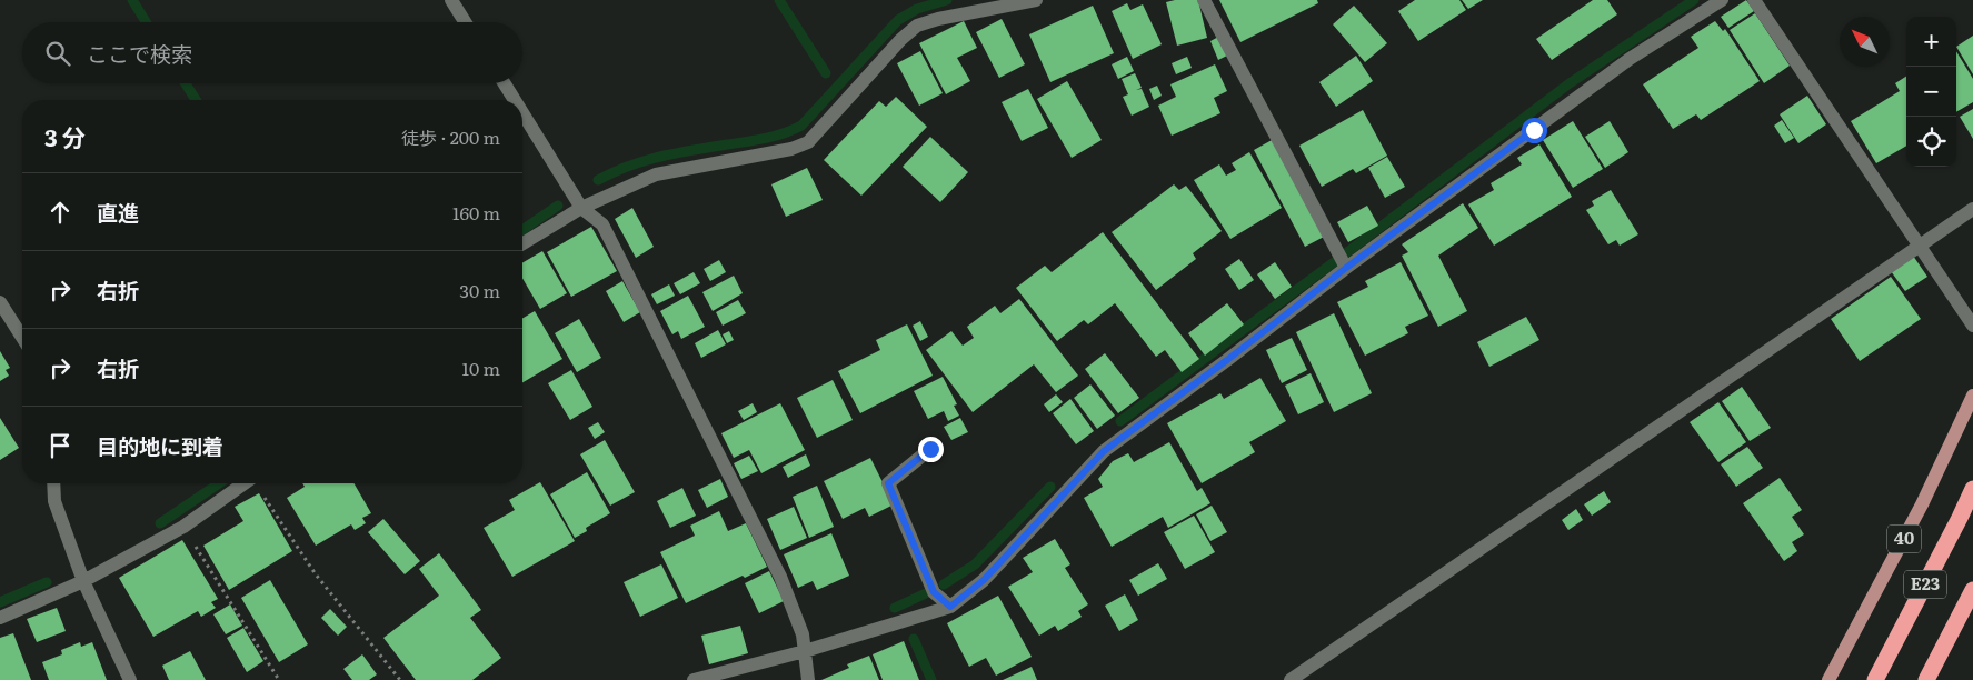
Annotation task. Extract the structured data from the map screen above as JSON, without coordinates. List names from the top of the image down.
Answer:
{
  "streets": {
    "highway": ["E23"],
    "main road": ["40"]
  },
  "north": "top left",
  "page": {
    "map_buttons": ["+", "−"],
    "search": "ここで検索",
    "heading": ["3 分", "徒歩 · 200 m"],
    "list": [
      ["直進", "160 m"],
      ["右折", "30 m"],
      ["右折", "10 m"],
      "目的地に到着"
    ]
  }
}
